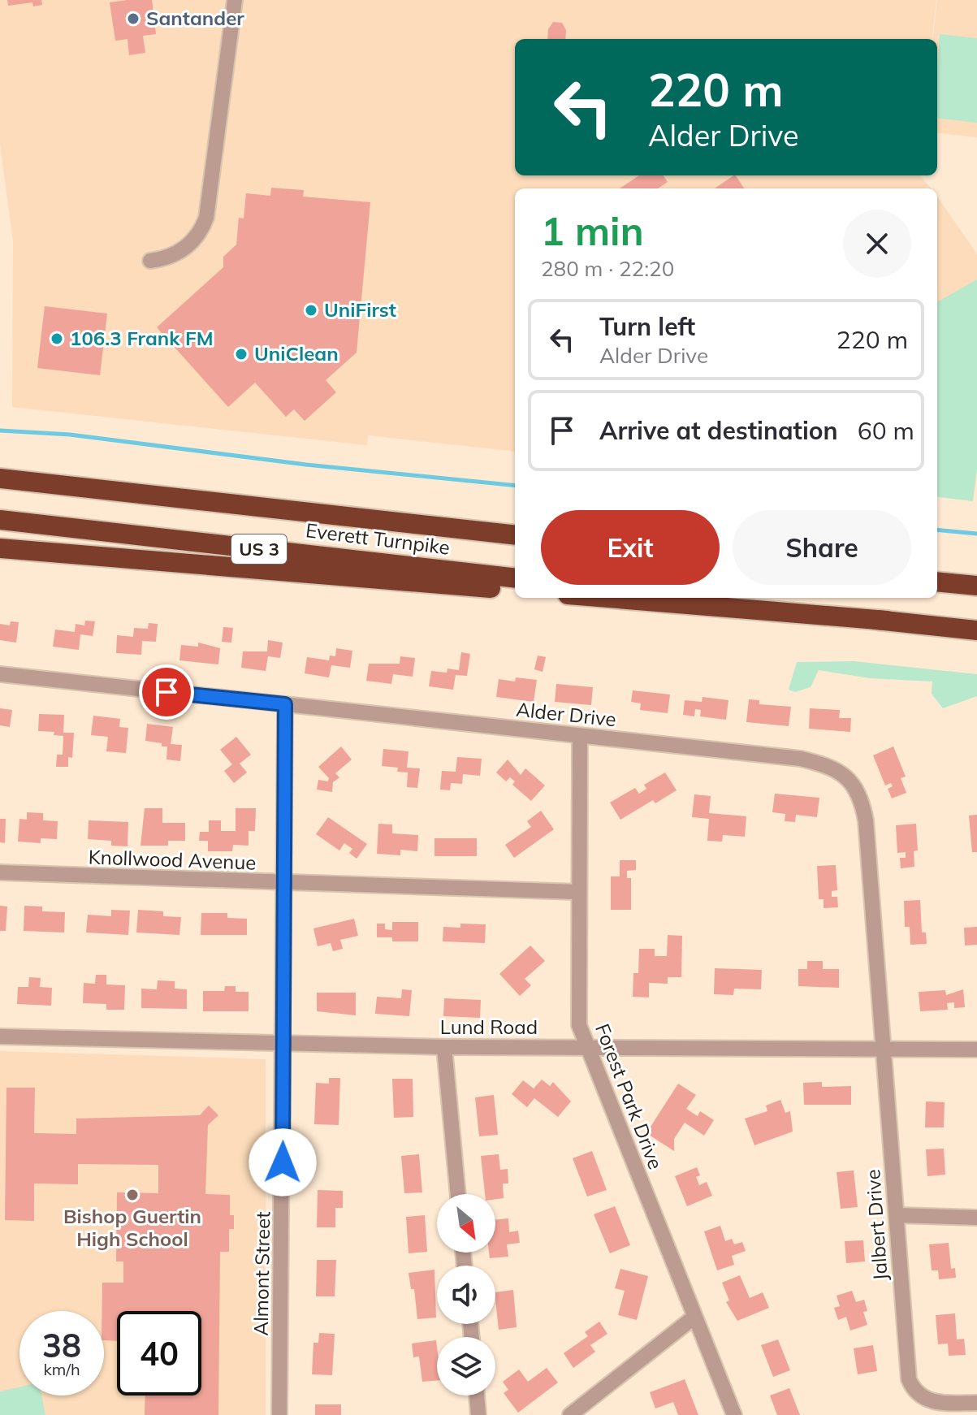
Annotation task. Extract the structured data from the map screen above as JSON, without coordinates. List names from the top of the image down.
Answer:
{
  "streets": {
    "highway": ["Everett Turnpike", "US 3"],
    "street": [
      "Alder Drive",
      "Knollwood Avenue",
      "Lund Road",
      "Forest Park Drive",
      "Jalbert Drive",
      "Almont Street"
    ]
  },
  "crossings": [
    ["Alder Drive", "Lund Road"],
    ["Alder Drive", "Forest Park Drive"],
    ["Alder Drive", "Jalbert Drive"],
    ["Alder Drive", "Almont Street"],
    ["Knollwood Avenue", "Forest Park Drive"],
    ["Knollwood Avenue", "Almont Street"],
    ["Lund Road", "Forest Park Drive"],
    ["Lund Road", "Jalbert Drive"],
    ["Lund Road", "Almont Street"]
  ],
  "places": [
    "Santander",
    "UniFirst",
    "106.3 Frank FM",
    "UniClean",
    "Bishop Guertin High School"
  ],
  "north": "bottom right",
  "page": {
    "turn": ["220 m", "Alder Drive"],
    "heading": ["1 min", "280 m · 22:20"],
    "list": [
      {
        "name": "Turn left",
        "note": "Alder Drive",
        "value": "220 m"
      },
      {
        "name": "Arrive at destination",
        "value": "60 m"
      }
    ],
    "buttons": ["Exit", "Share"],
    "speed": "38 km/h",
    "limit": "40"
  }
}
